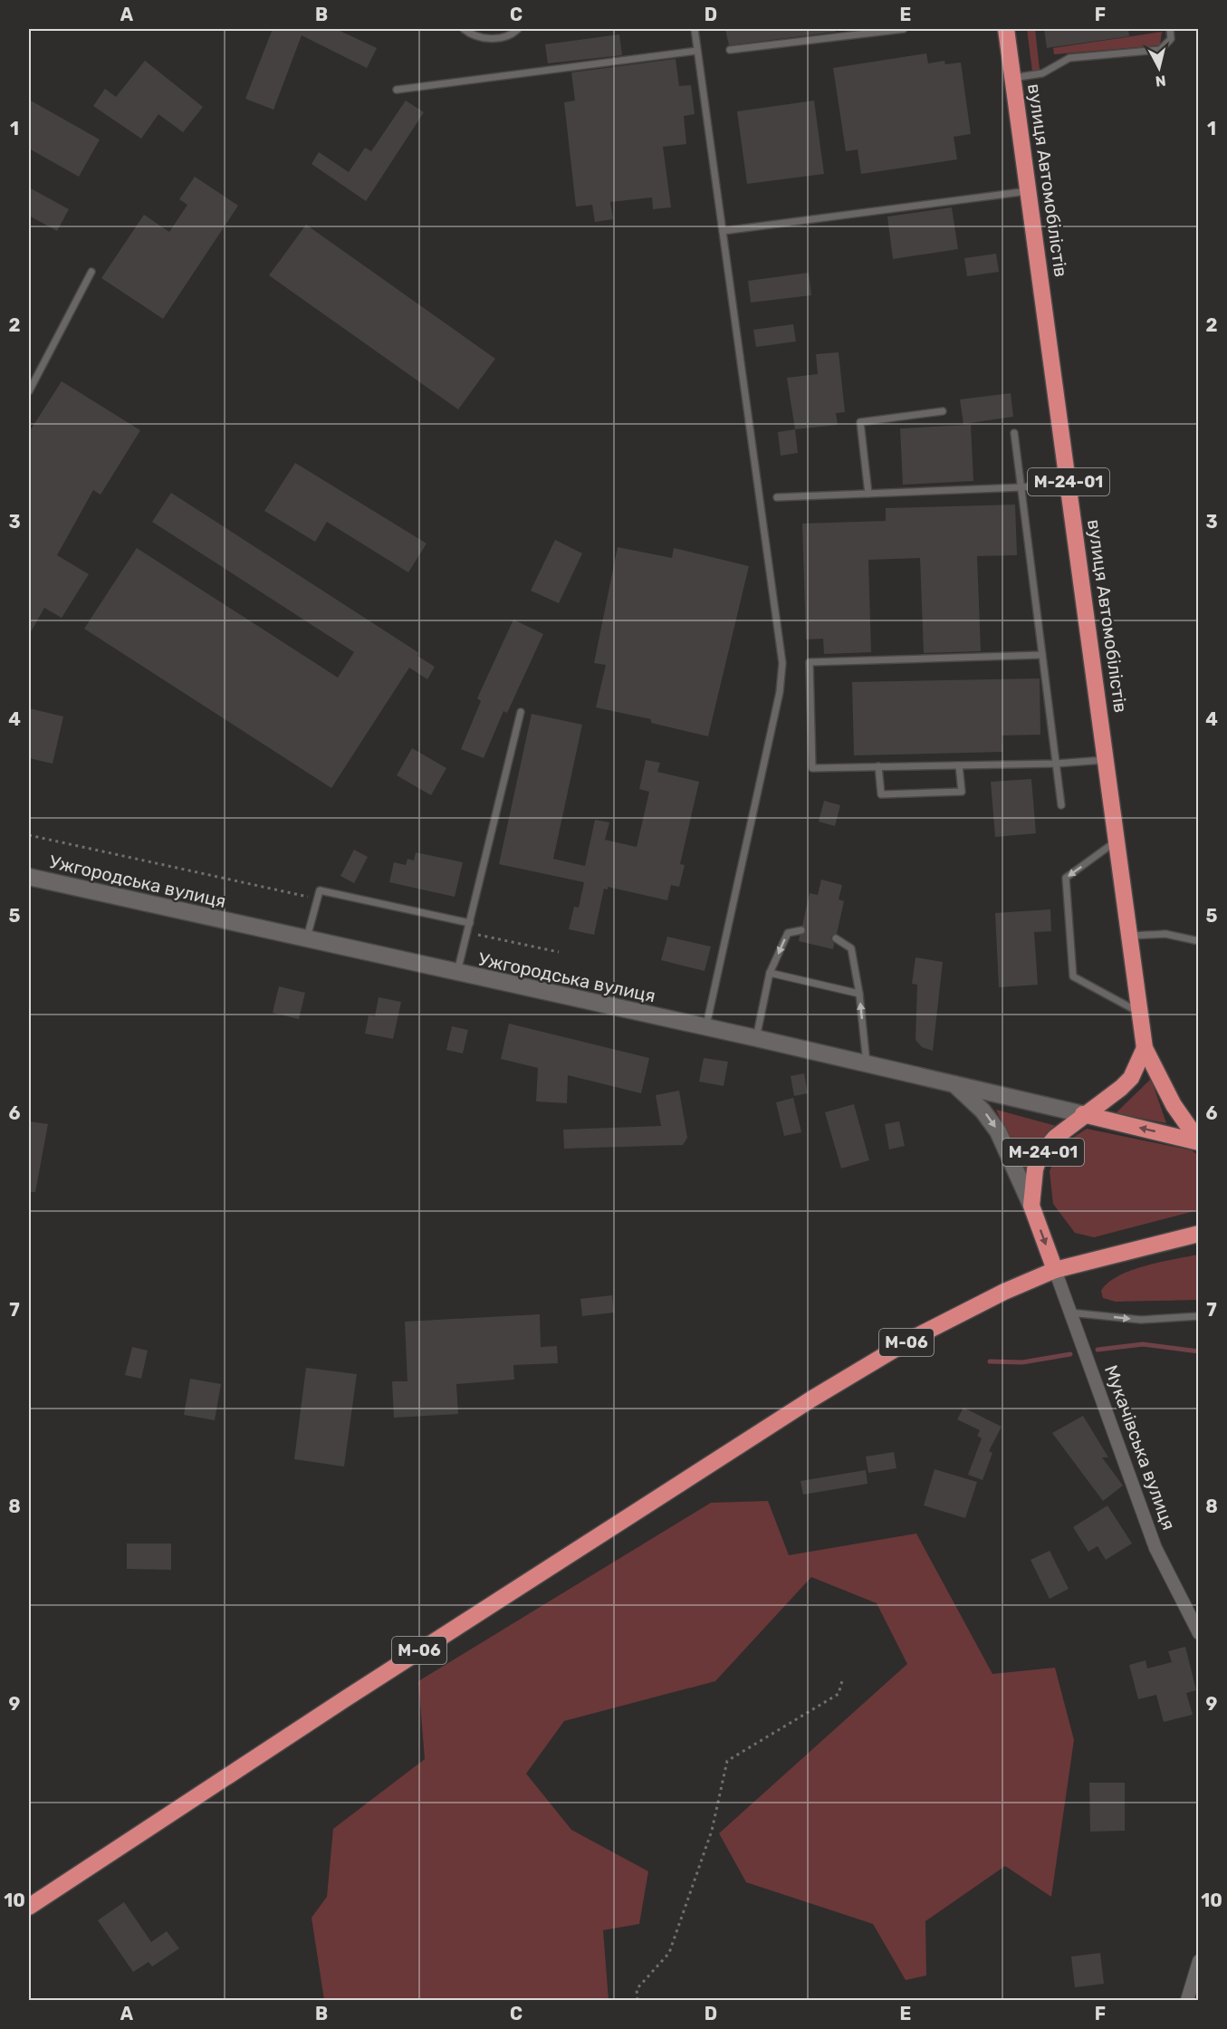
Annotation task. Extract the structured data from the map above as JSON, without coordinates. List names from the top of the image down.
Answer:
{
  "streets": {
    "highway": ["вулиця Автомобілістів", "М-24-01", "М-06"],
    "main road": ["Ужгородська вулиця"],
    "street": ["Мукачівська вулиця"]
  },
  "crossings": [
    ["вулиця Автомобілістів", "М-24-01"],
    ["М-24-01", "М-06"],
    ["М-24-01", "Мукачівська вулиця"],
    ["М-06", "Мукачівська вулиця"]
  ],
  "north": "bottom",
  "grid": {
    "columns": [
      "A",
      "B",
      "C",
      "D",
      "E",
      "F"
    ],
    "rows": [
      "1",
      "2",
      "3",
      "4",
      "5",
      "6",
      "7",
      "8",
      "9",
      "10"
    ]
  }
}
